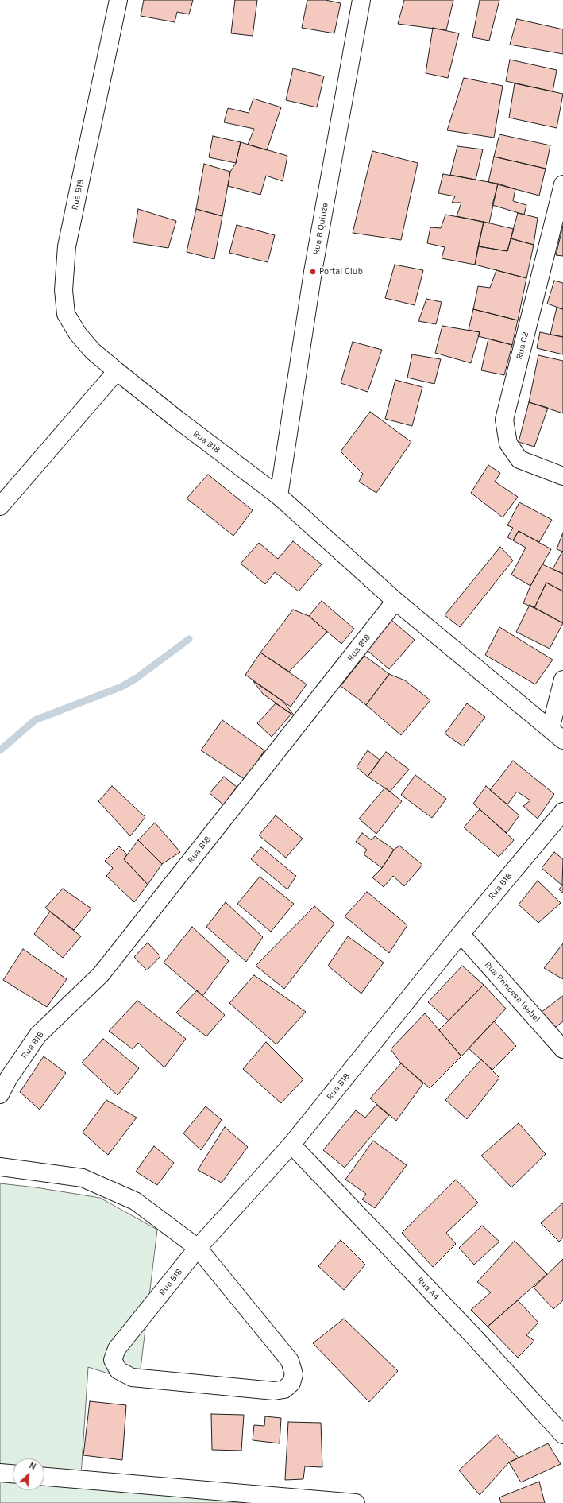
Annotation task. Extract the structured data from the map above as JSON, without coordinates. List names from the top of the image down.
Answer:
{
  "streets": {
    "street": [
      "Rua B18",
      "Rua B Quinze",
      "Rua C2",
      "Rua Princesa Isabel",
      "Rua A4"
    ]
  },
  "crossings": [
    ["Rua B18", "Rua B Quinze"],
    ["Rua B18", "Rua Princesa Isabel"],
    ["Rua B18", "Rua A4"]
  ],
  "places": ["Portal Club"],
  "north": "top right"
}
